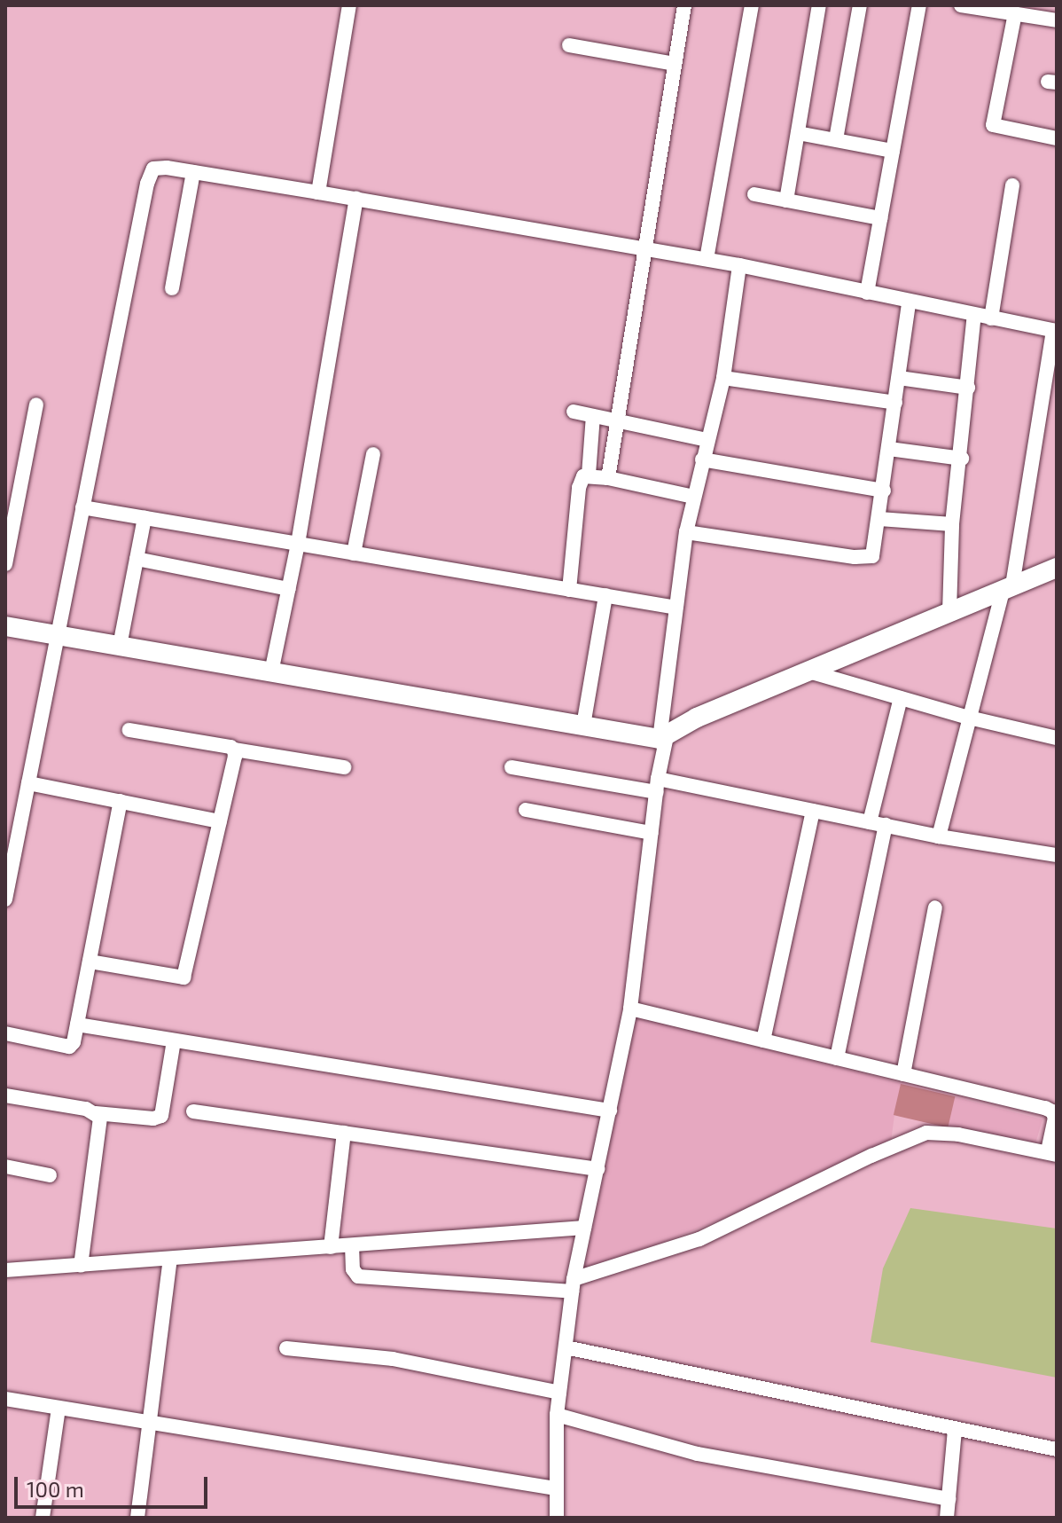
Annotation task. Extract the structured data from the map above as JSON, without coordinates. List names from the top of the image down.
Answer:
{
  "scale_bar": "100 m"
}
